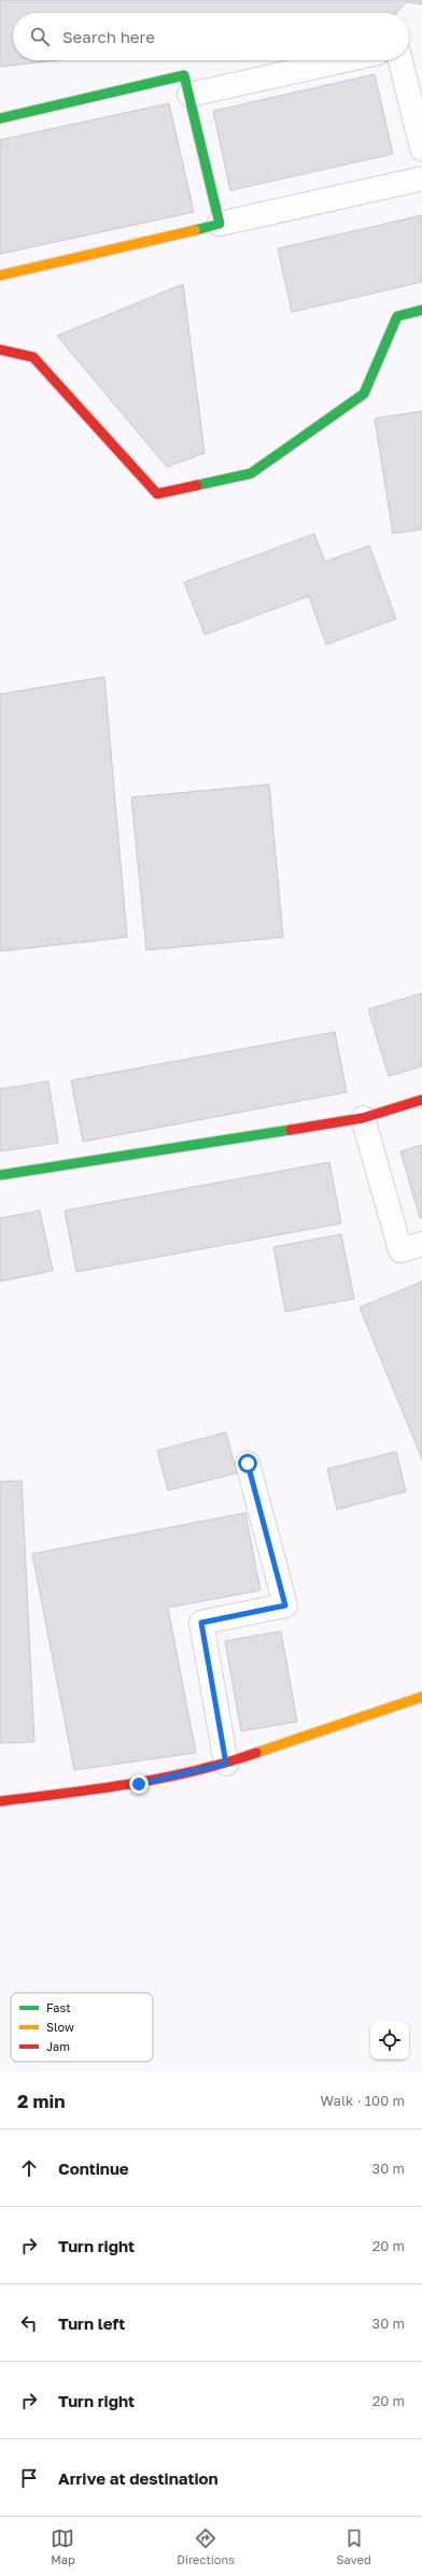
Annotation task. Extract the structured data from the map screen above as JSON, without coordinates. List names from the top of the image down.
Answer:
{
  "legend": ["Fast", "Slow", "Jam"],
  "page": {
    "search": "Search here",
    "heading": ["2 min", "Walk · 100 m"],
    "list": [
      ["Continue", "30 m"],
      ["Turn right", "20 m"],
      ["Turn left", "30 m"],
      ["Turn right", "20 m"],
      "Arrive at destination"
    ],
    "nav": ["Map", "Directions", "Saved"]
  }
}
